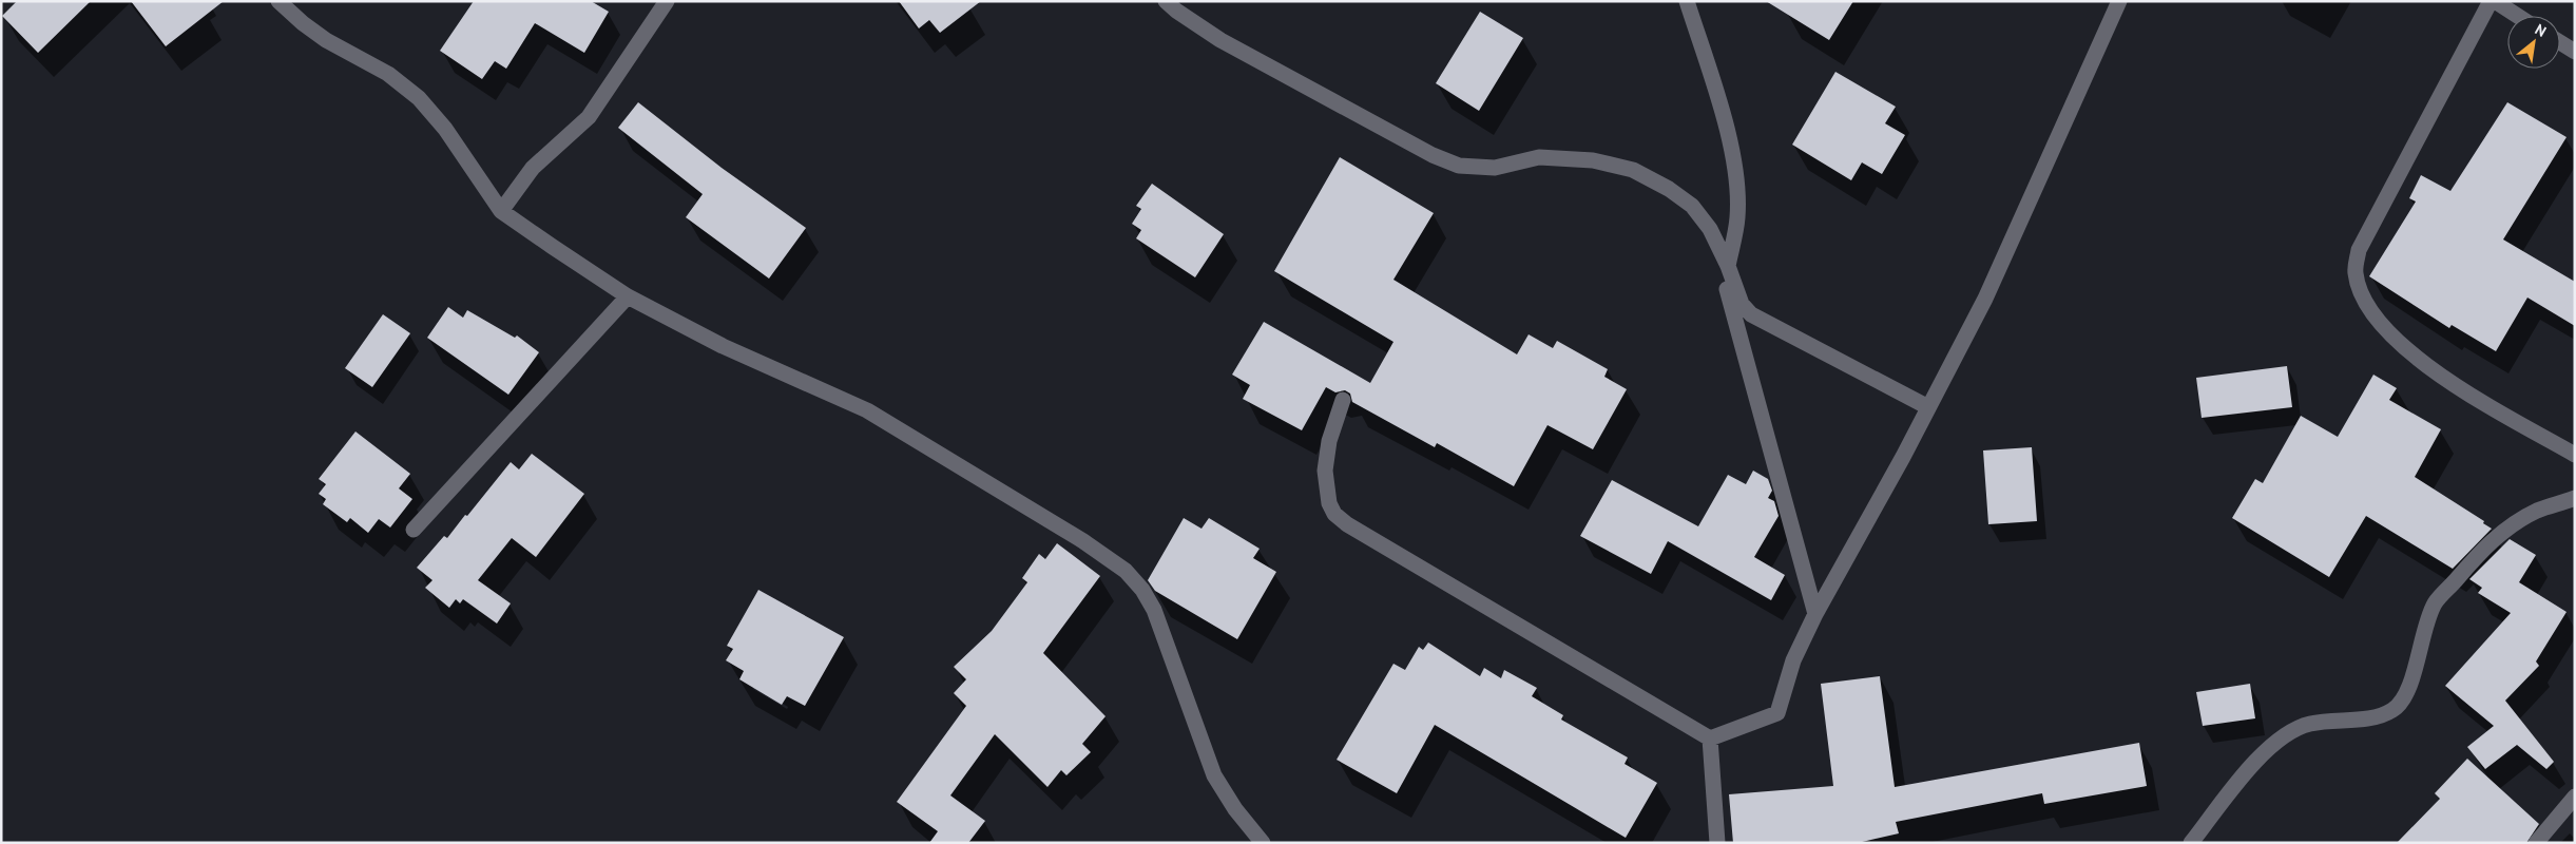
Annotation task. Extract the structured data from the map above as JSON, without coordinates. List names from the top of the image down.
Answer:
{
  "north": "top right"
}
